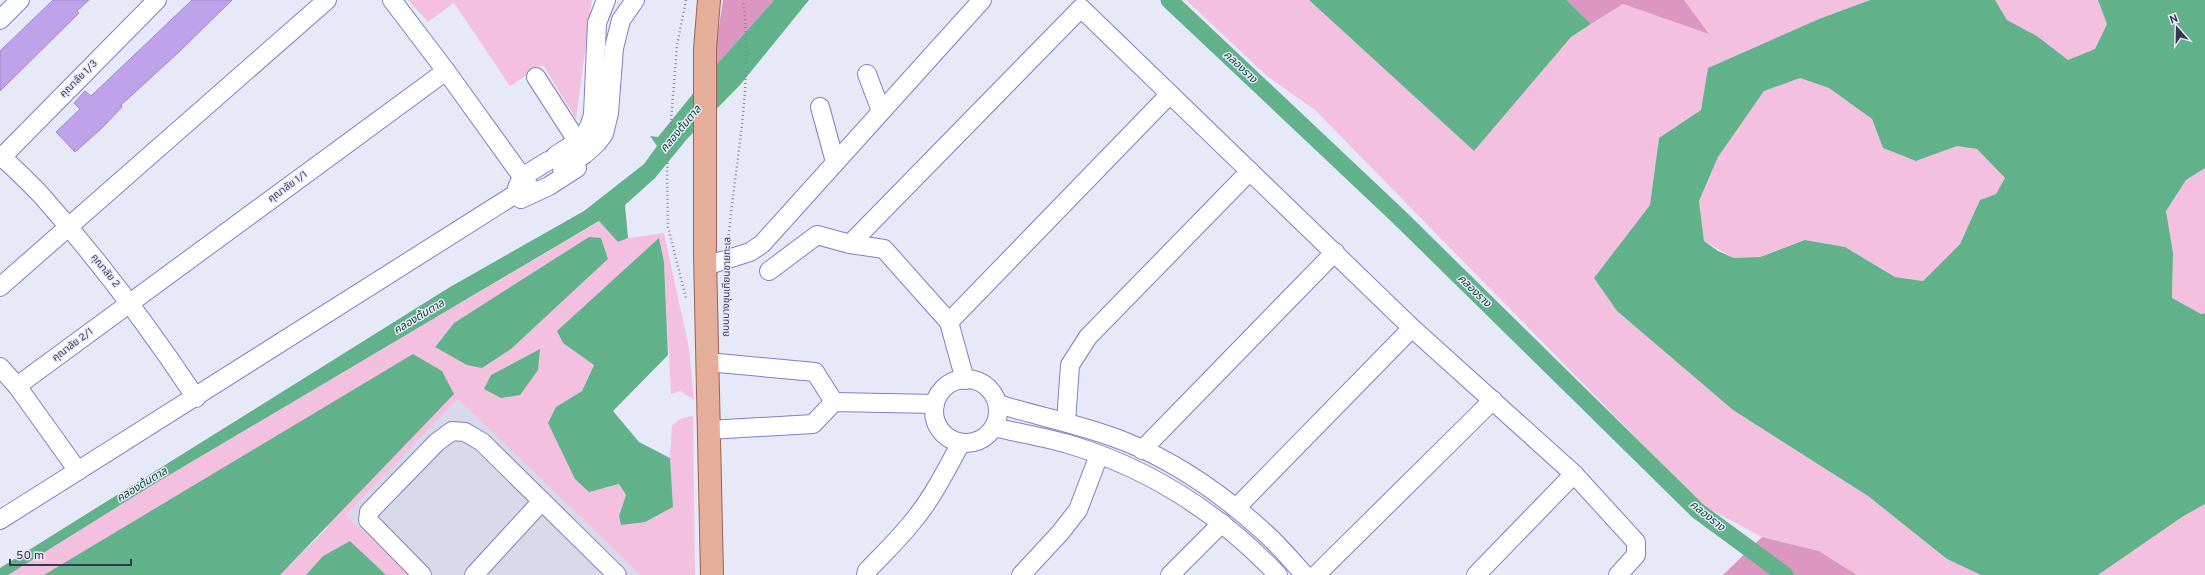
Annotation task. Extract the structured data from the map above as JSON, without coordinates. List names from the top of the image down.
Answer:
{
  "streets": {
    "main road": ["ถนนบางขุนเทียนชายทะเล"],
    "street": [
      "คุณาลัย 1/3",
      "คุณาลัย 1/1",
      "คุณาลัย 2",
      "คุณาลัย 2/1"
    ]
  },
  "crossings": [
    ["คุณาลัย 1/3", "คุณาลัย 2"],
    ["คุณาลัย 1/1", "คุณาลัย 2"],
    ["คุณาลัย 1/1", "คุณาลัย 2/1"],
    ["คุณาลัย 2", "คุณาลัย 2/1"]
  ],
  "water": ["คลองราง", "คลองต้นตาล"],
  "scale_bar": "50 m",
  "north": "top"
}
